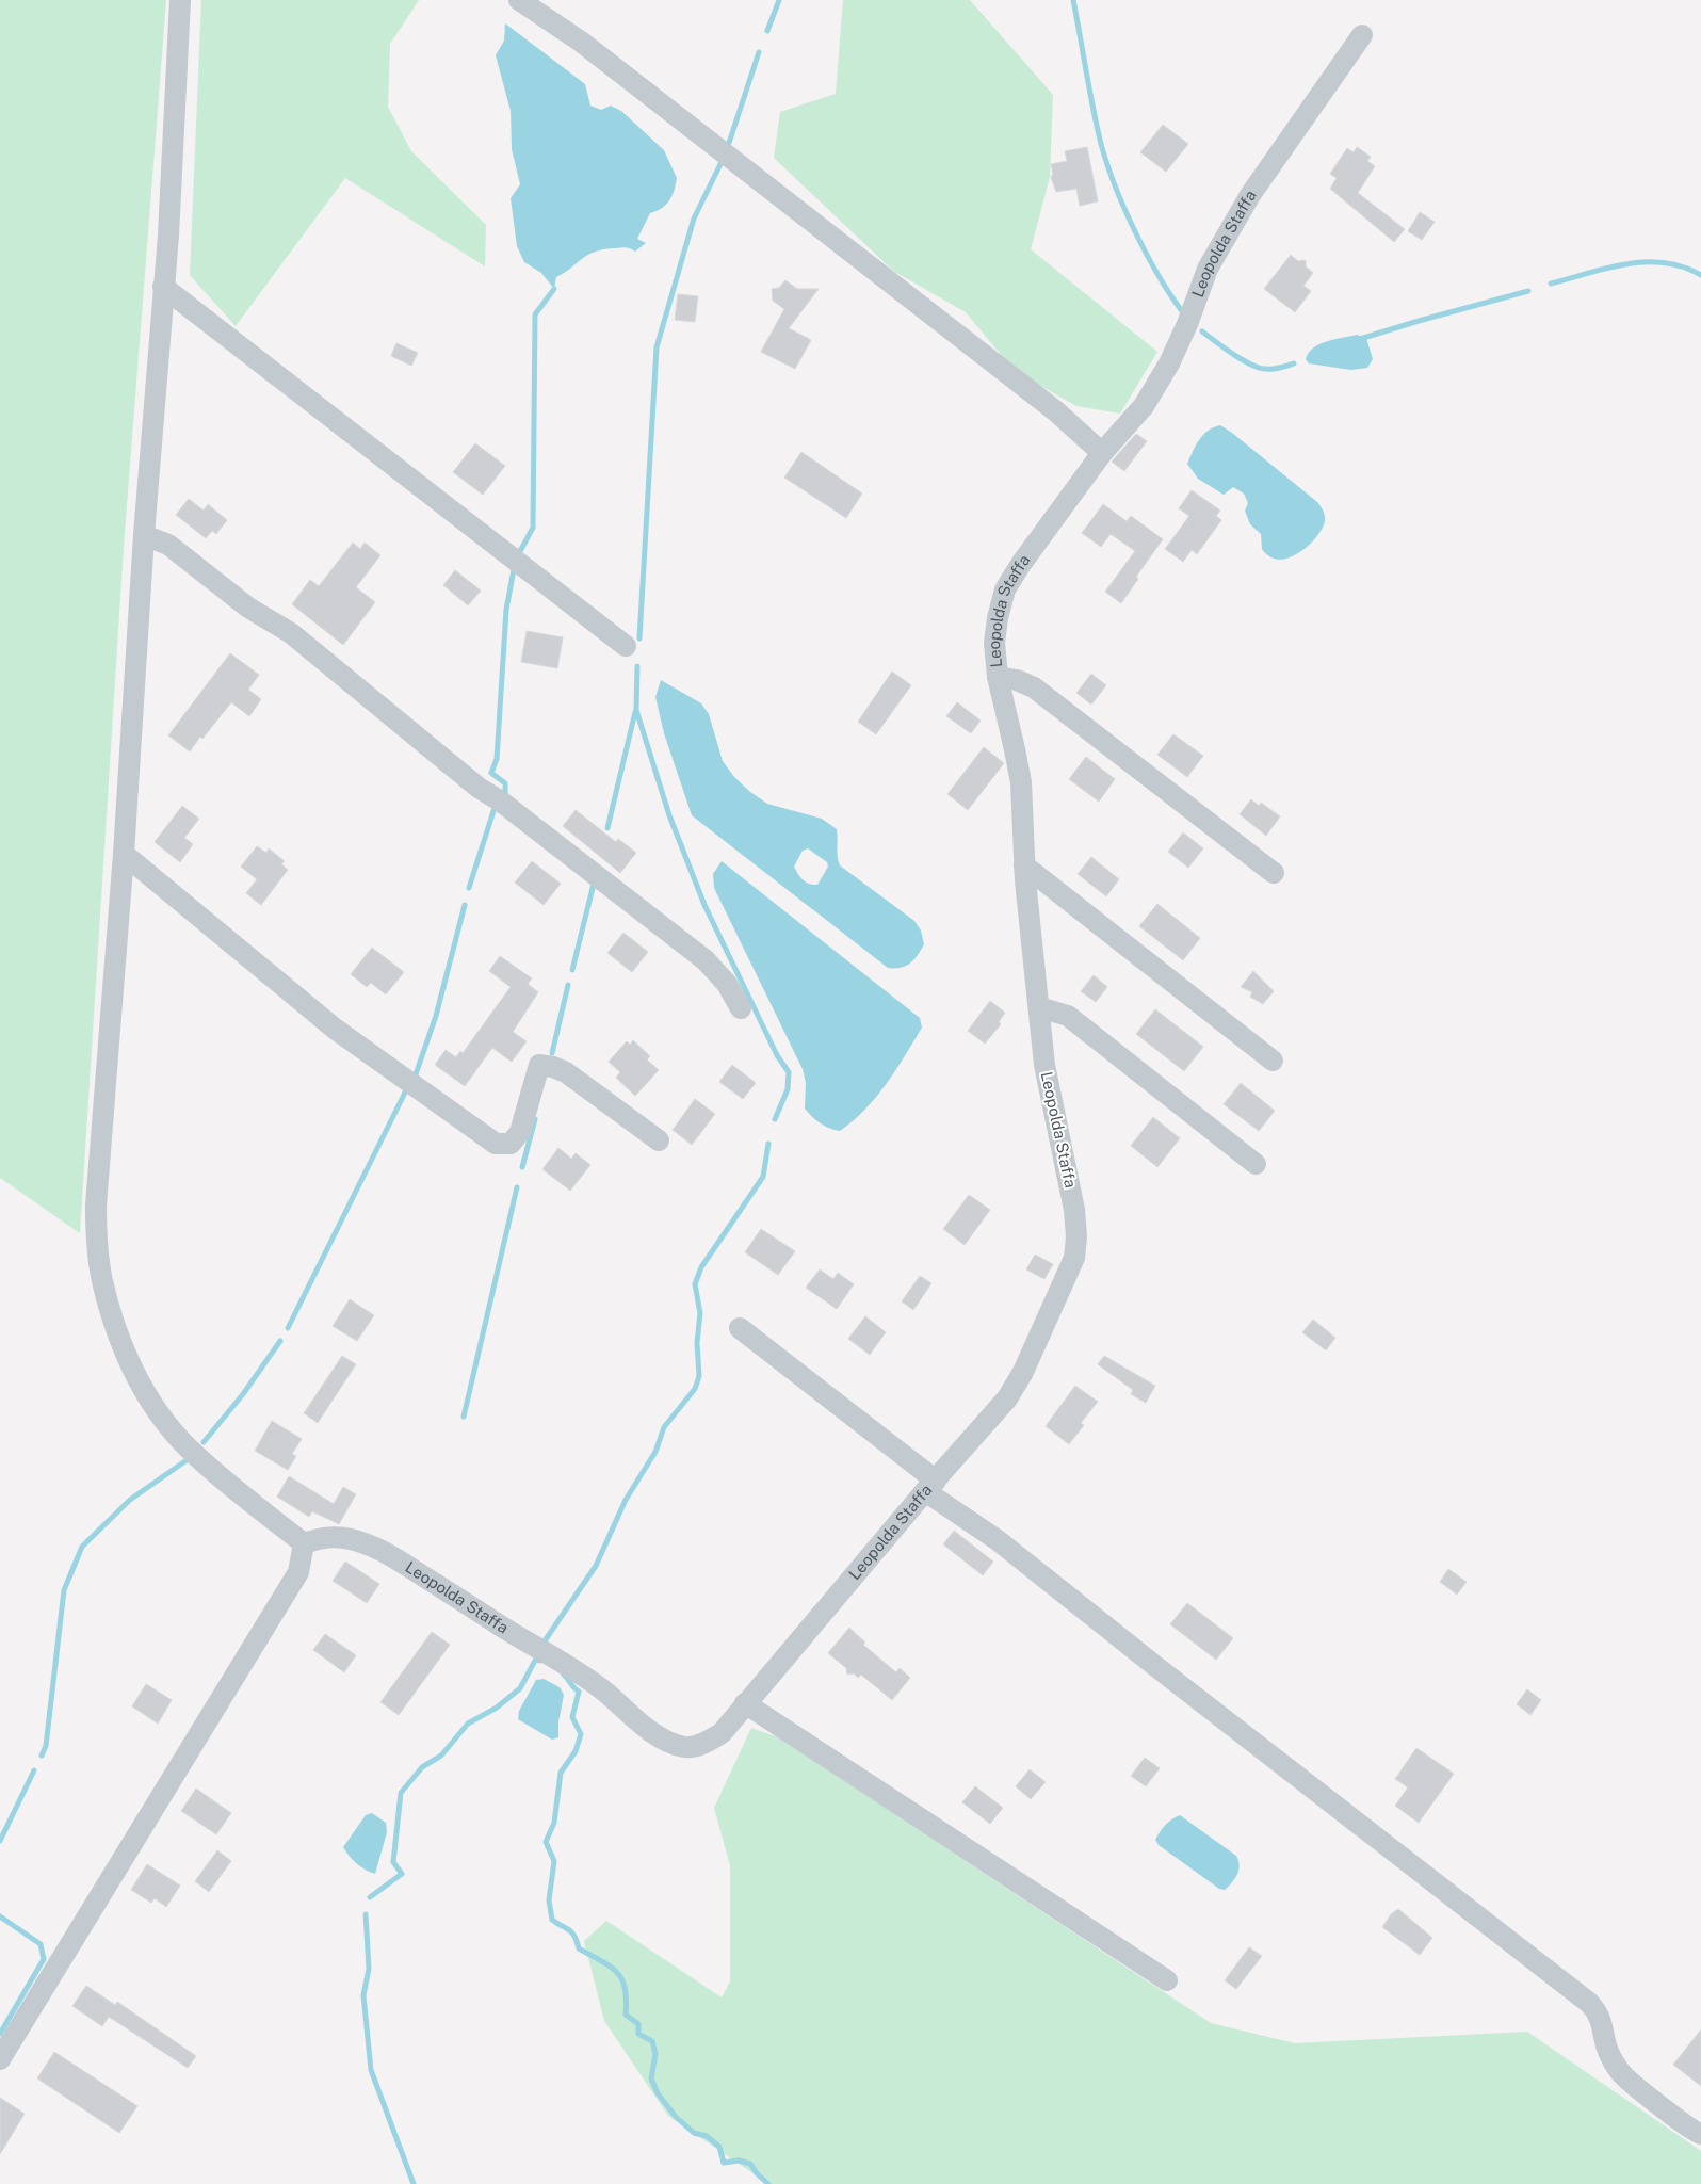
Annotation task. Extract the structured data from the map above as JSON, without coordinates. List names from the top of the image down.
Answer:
{
  "streets": {
    "street": ["Leopolda Staffa"]
  }
}
